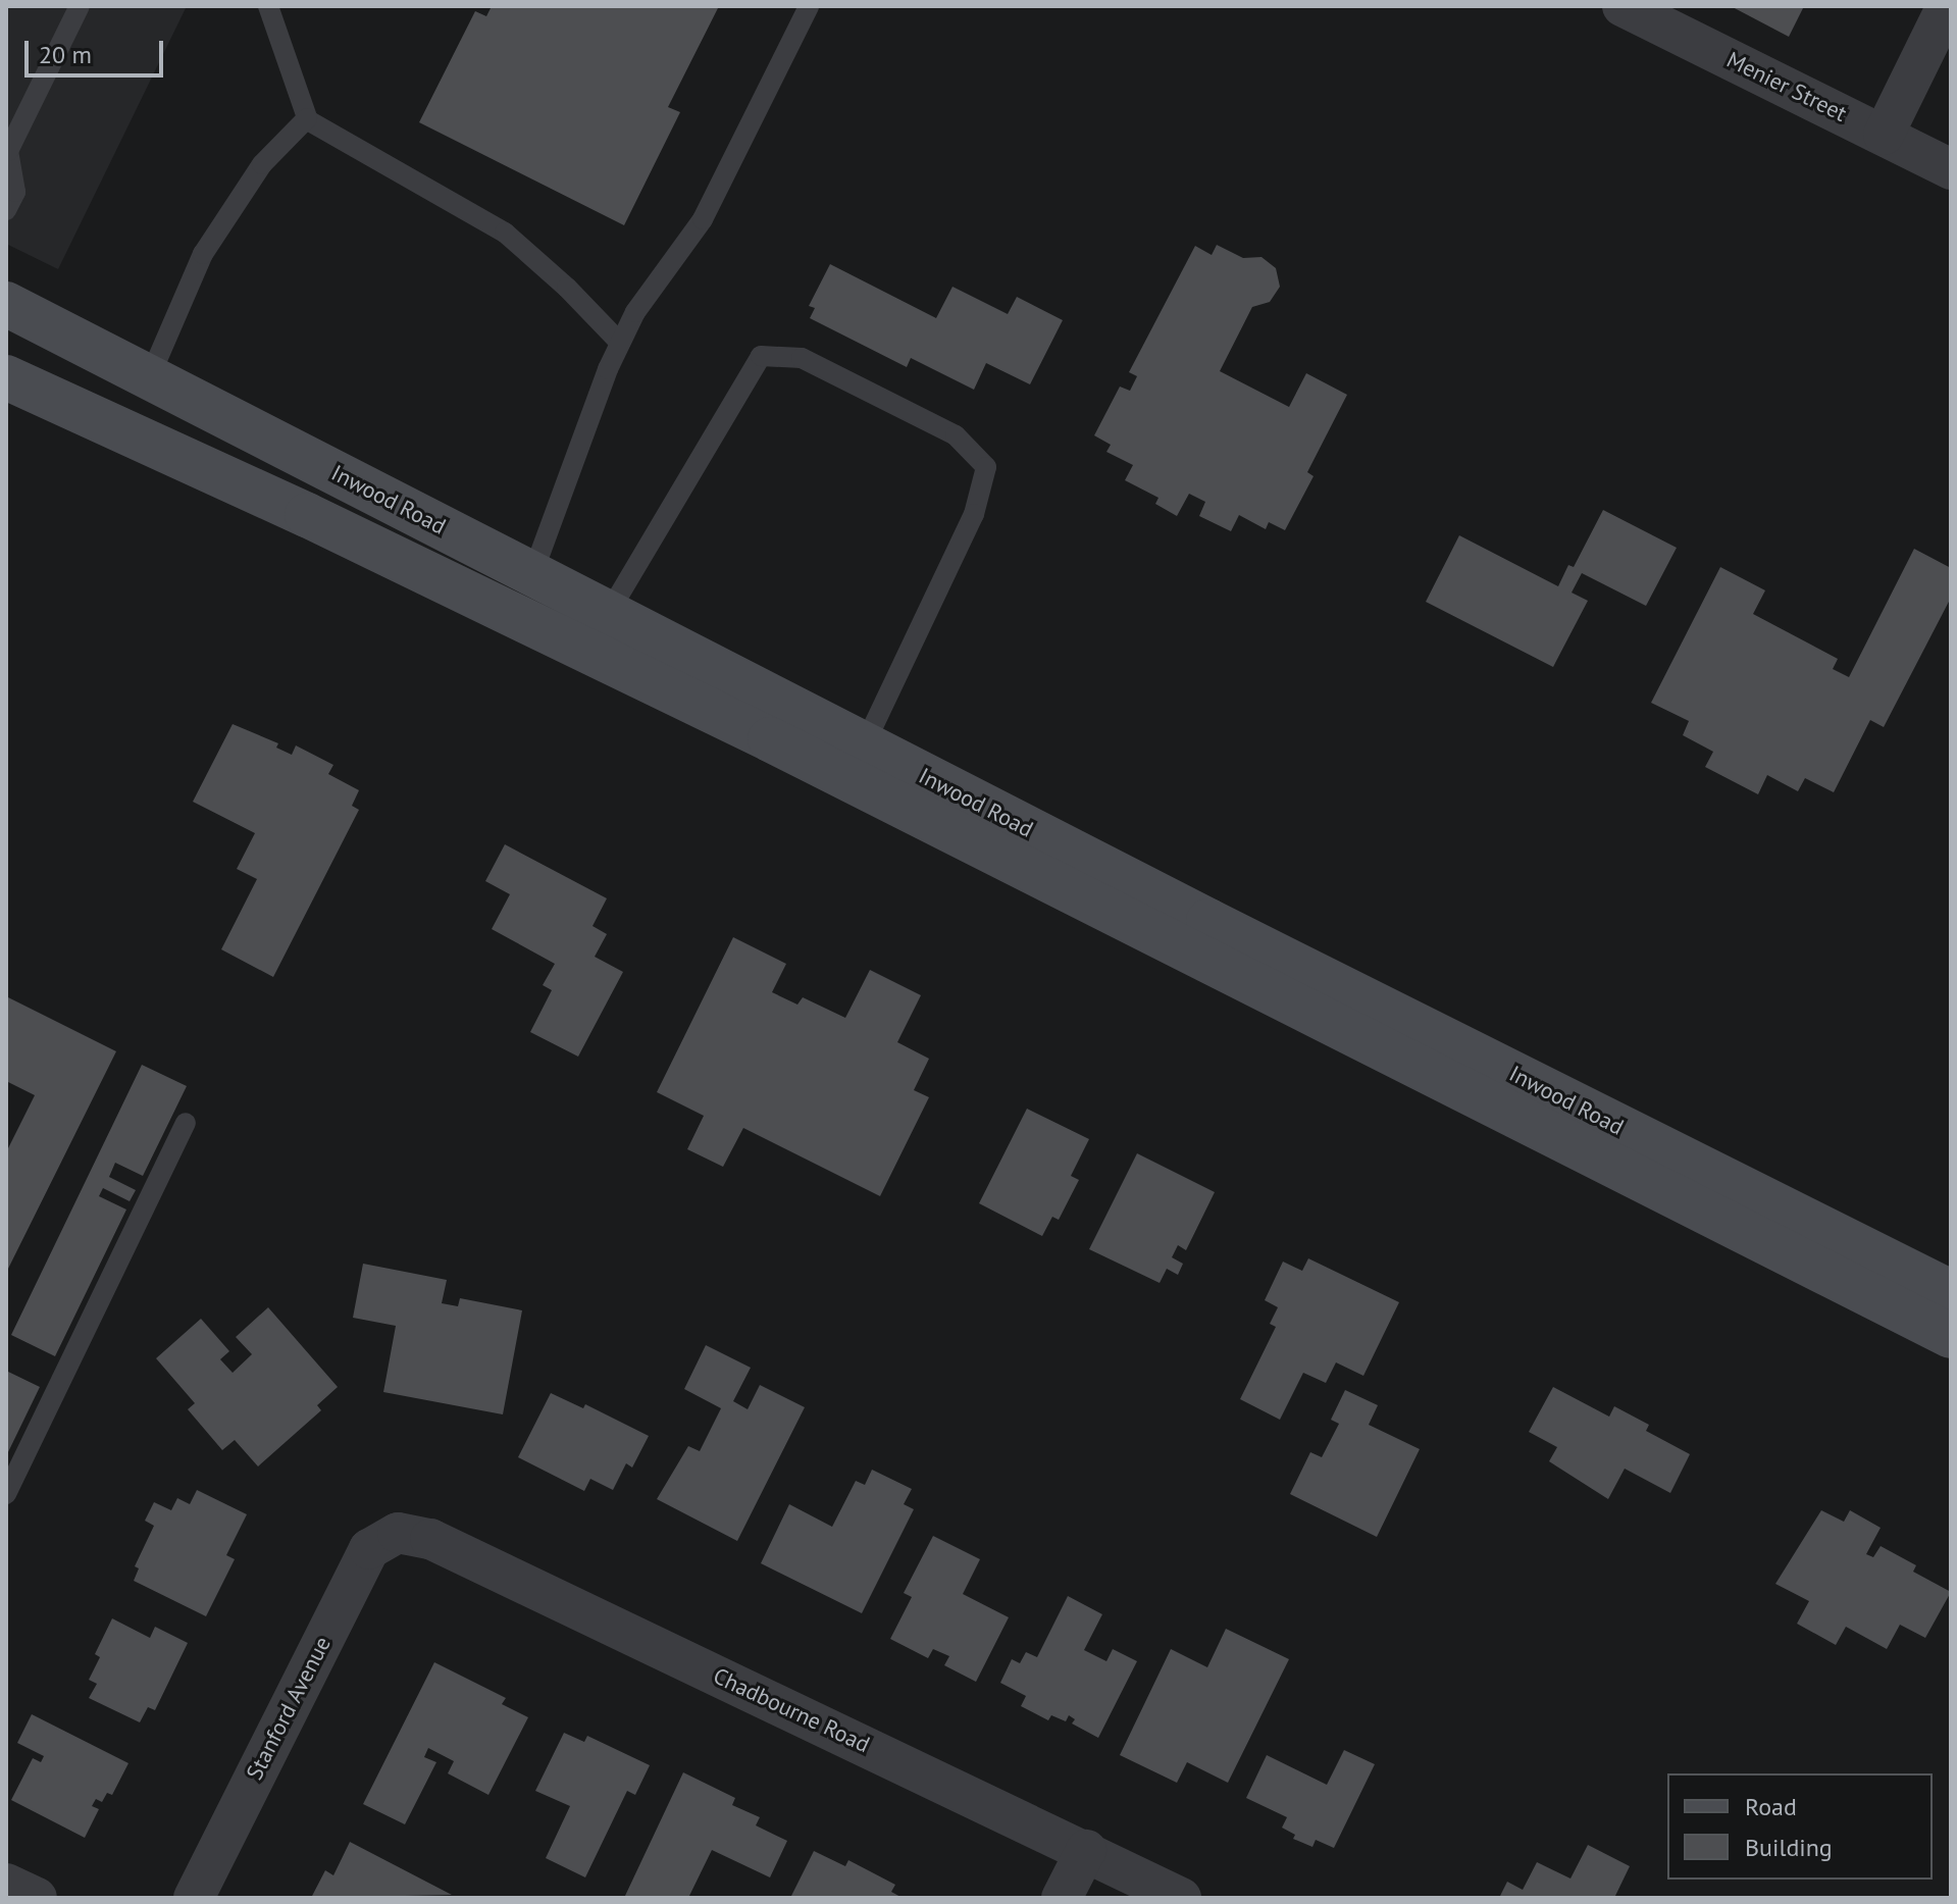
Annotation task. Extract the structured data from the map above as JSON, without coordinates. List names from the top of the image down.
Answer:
{
  "streets": {
    "main road": ["Inwood Road"],
    "street": ["Menier Street", "Stanford Avenue", "Chadbourne Road"]
  },
  "crossings": [
    ["Stanford Avenue", "Chadbourne Road"]
  ],
  "legend": ["Road", "Building"],
  "scale_bar": "20 m"
}
